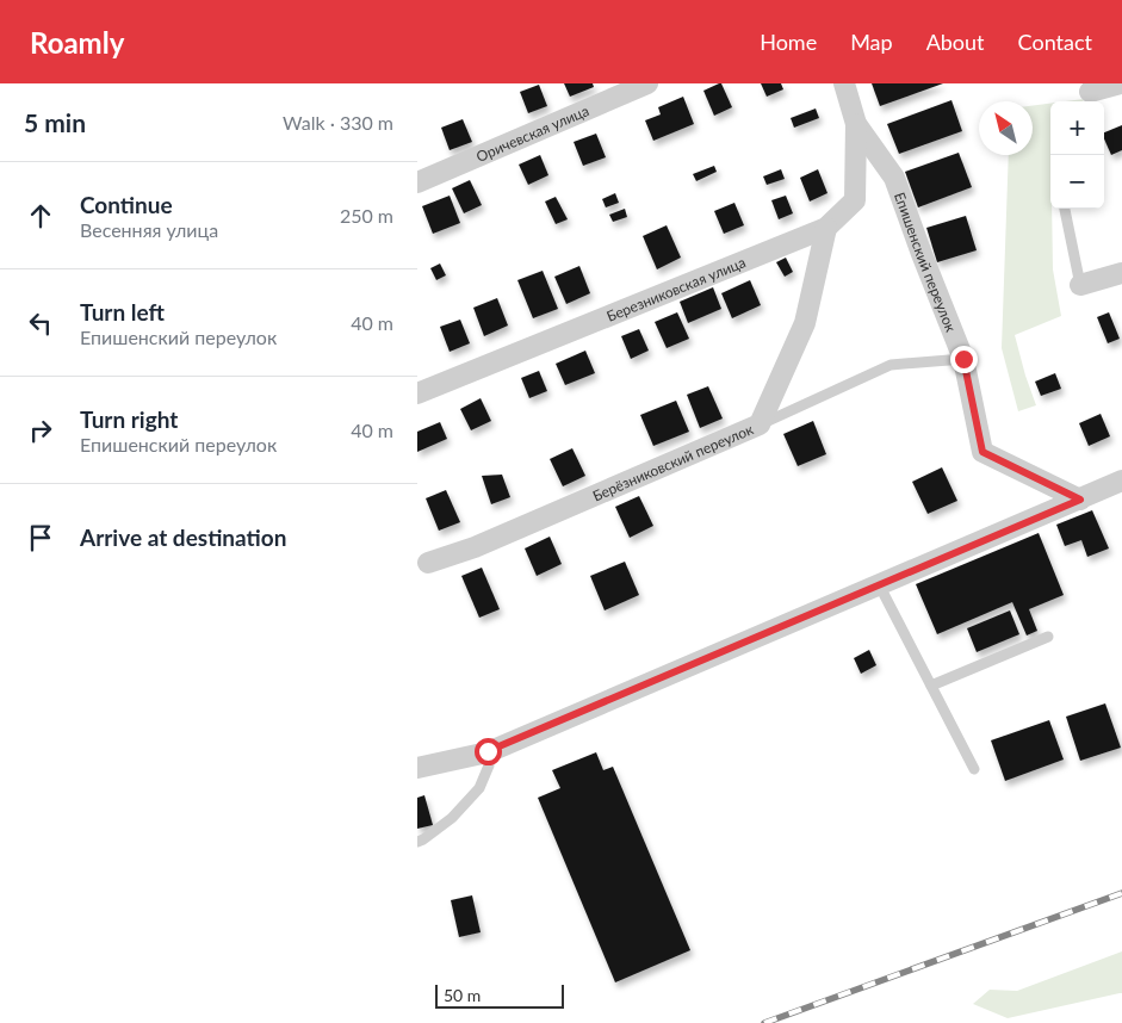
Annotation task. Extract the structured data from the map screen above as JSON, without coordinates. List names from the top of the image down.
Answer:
{
  "streets": {
    "street": [
      "Оричевская улица",
      "Епишенский переулок",
      "Березниковская улица",
      "Берёзниковский переулок"
    ]
  },
  "crossings": [
    ["Епишенский переулок", "Березниковская улица"],
    ["Березниковская улица", "Берёзниковский переулок"]
  ],
  "scale_bar": "50 m",
  "north": "top left",
  "page": {
    "header": "Roamly",
    "nav": [
      "Home",
      "Map",
      "About",
      "Contact"
    ],
    "heading": ["5 min", "Walk · 330 m"],
    "map_buttons": ["+", "−"],
    "list": [
      ["Continue", "Весенняя улица", "250 m"],
      ["Turn left", "Епишенский переулок", "40 m"],
      ["Turn right", "Епишенский переулок", "40 m"],
      "Arrive at destination"
    ],
    "scale": "50 m"
  }
}
